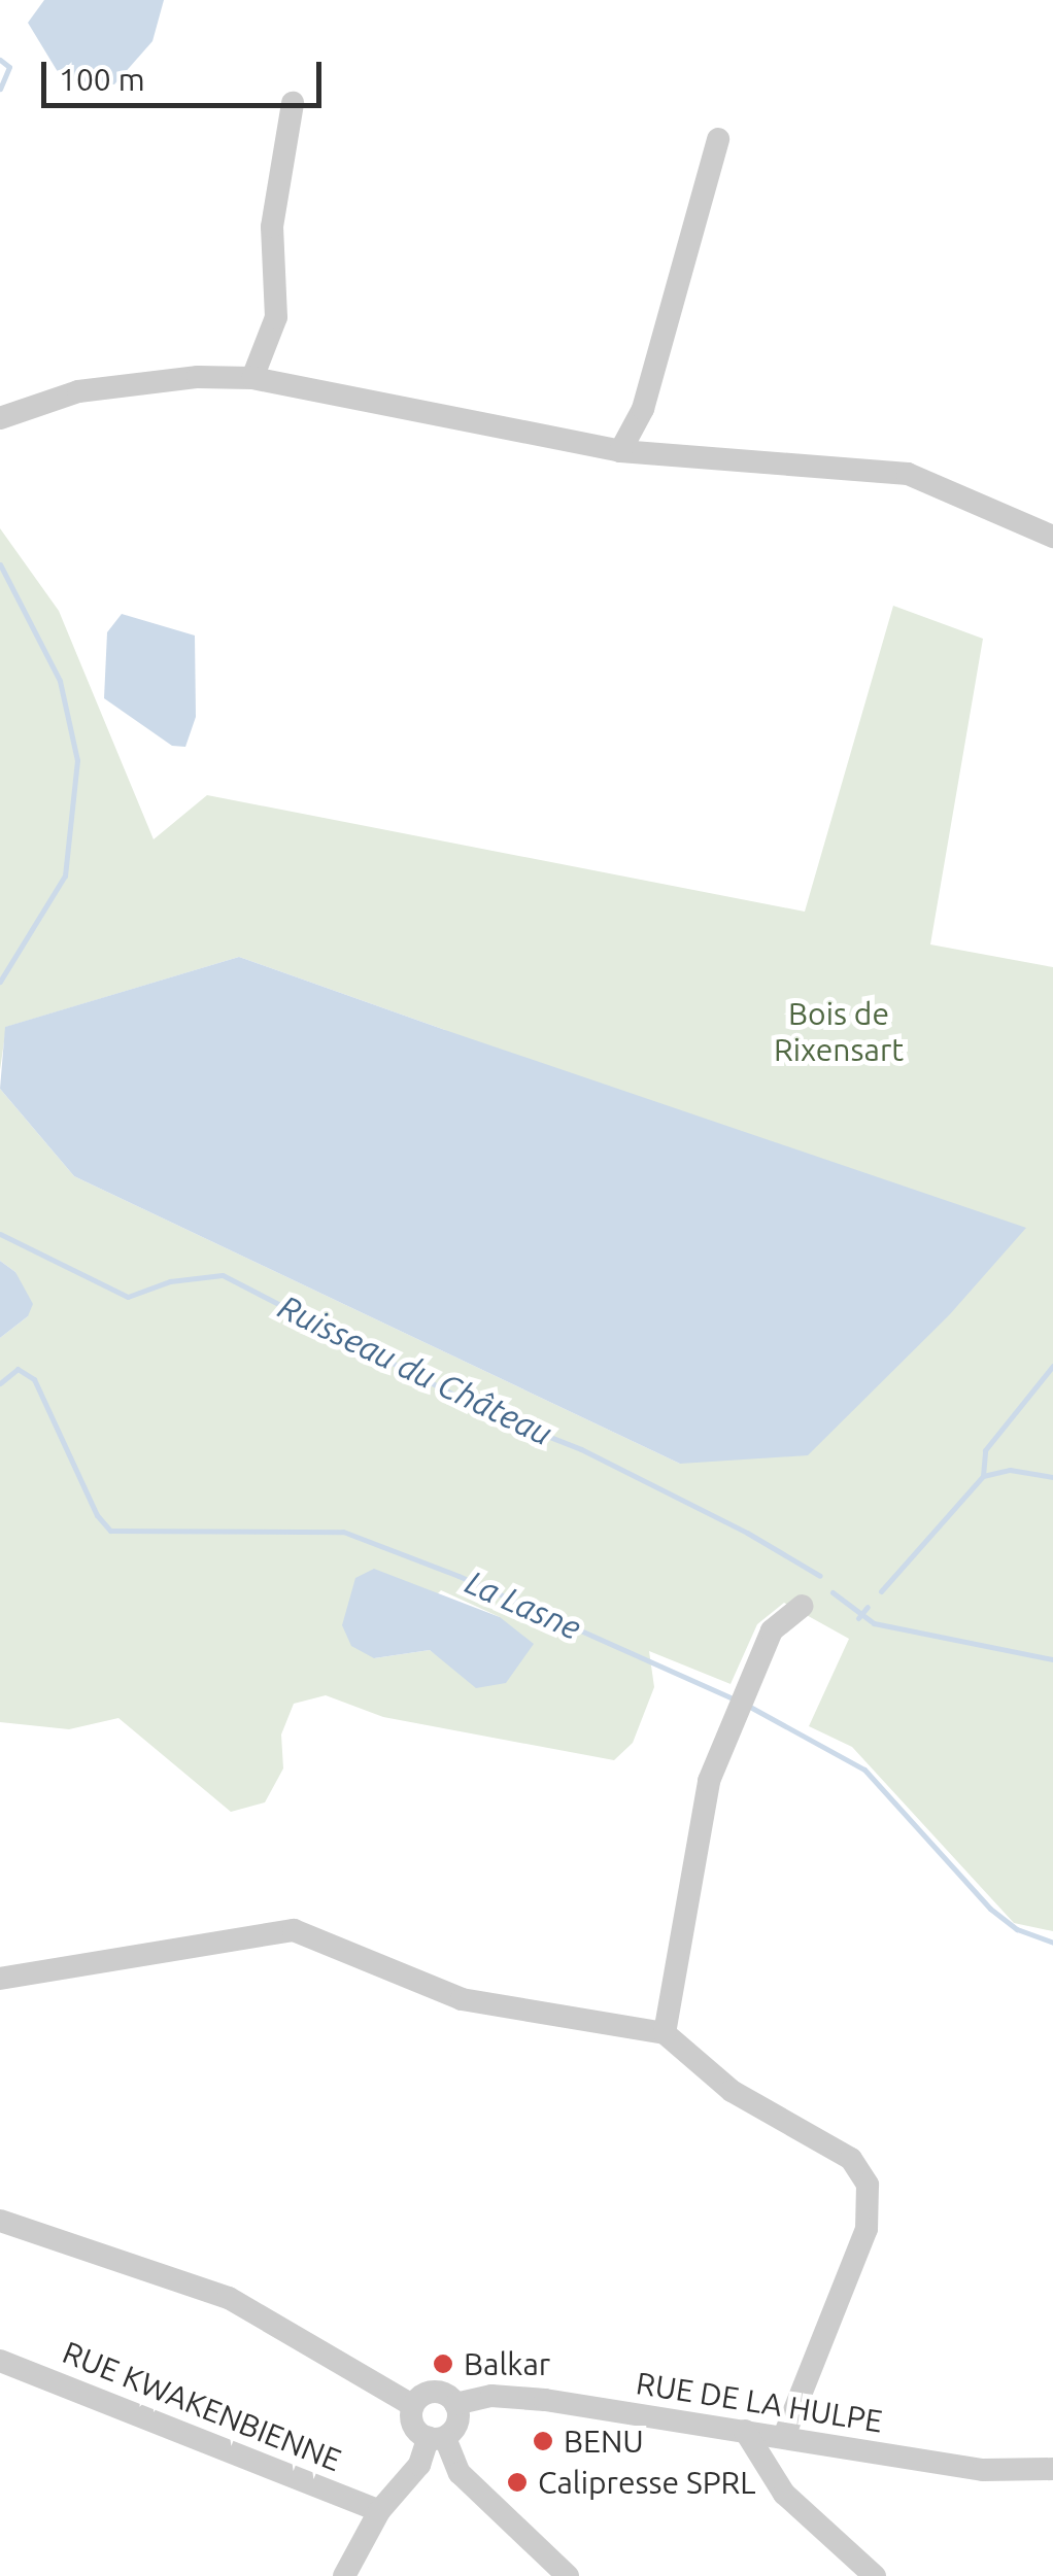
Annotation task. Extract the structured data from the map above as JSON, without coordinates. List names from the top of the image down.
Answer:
{
  "streets": {
    "street": ["RUE DE LA HULPE", "RUE KWAKENBIENNE"]
  },
  "water": ["Ruisseau du Château", "La Lasne"],
  "parks": ["Bois de Rixensart"],
  "places": ["Balkar", "BENU", "Calipresse SPRL"],
  "scale_bar": "100 m"
}
